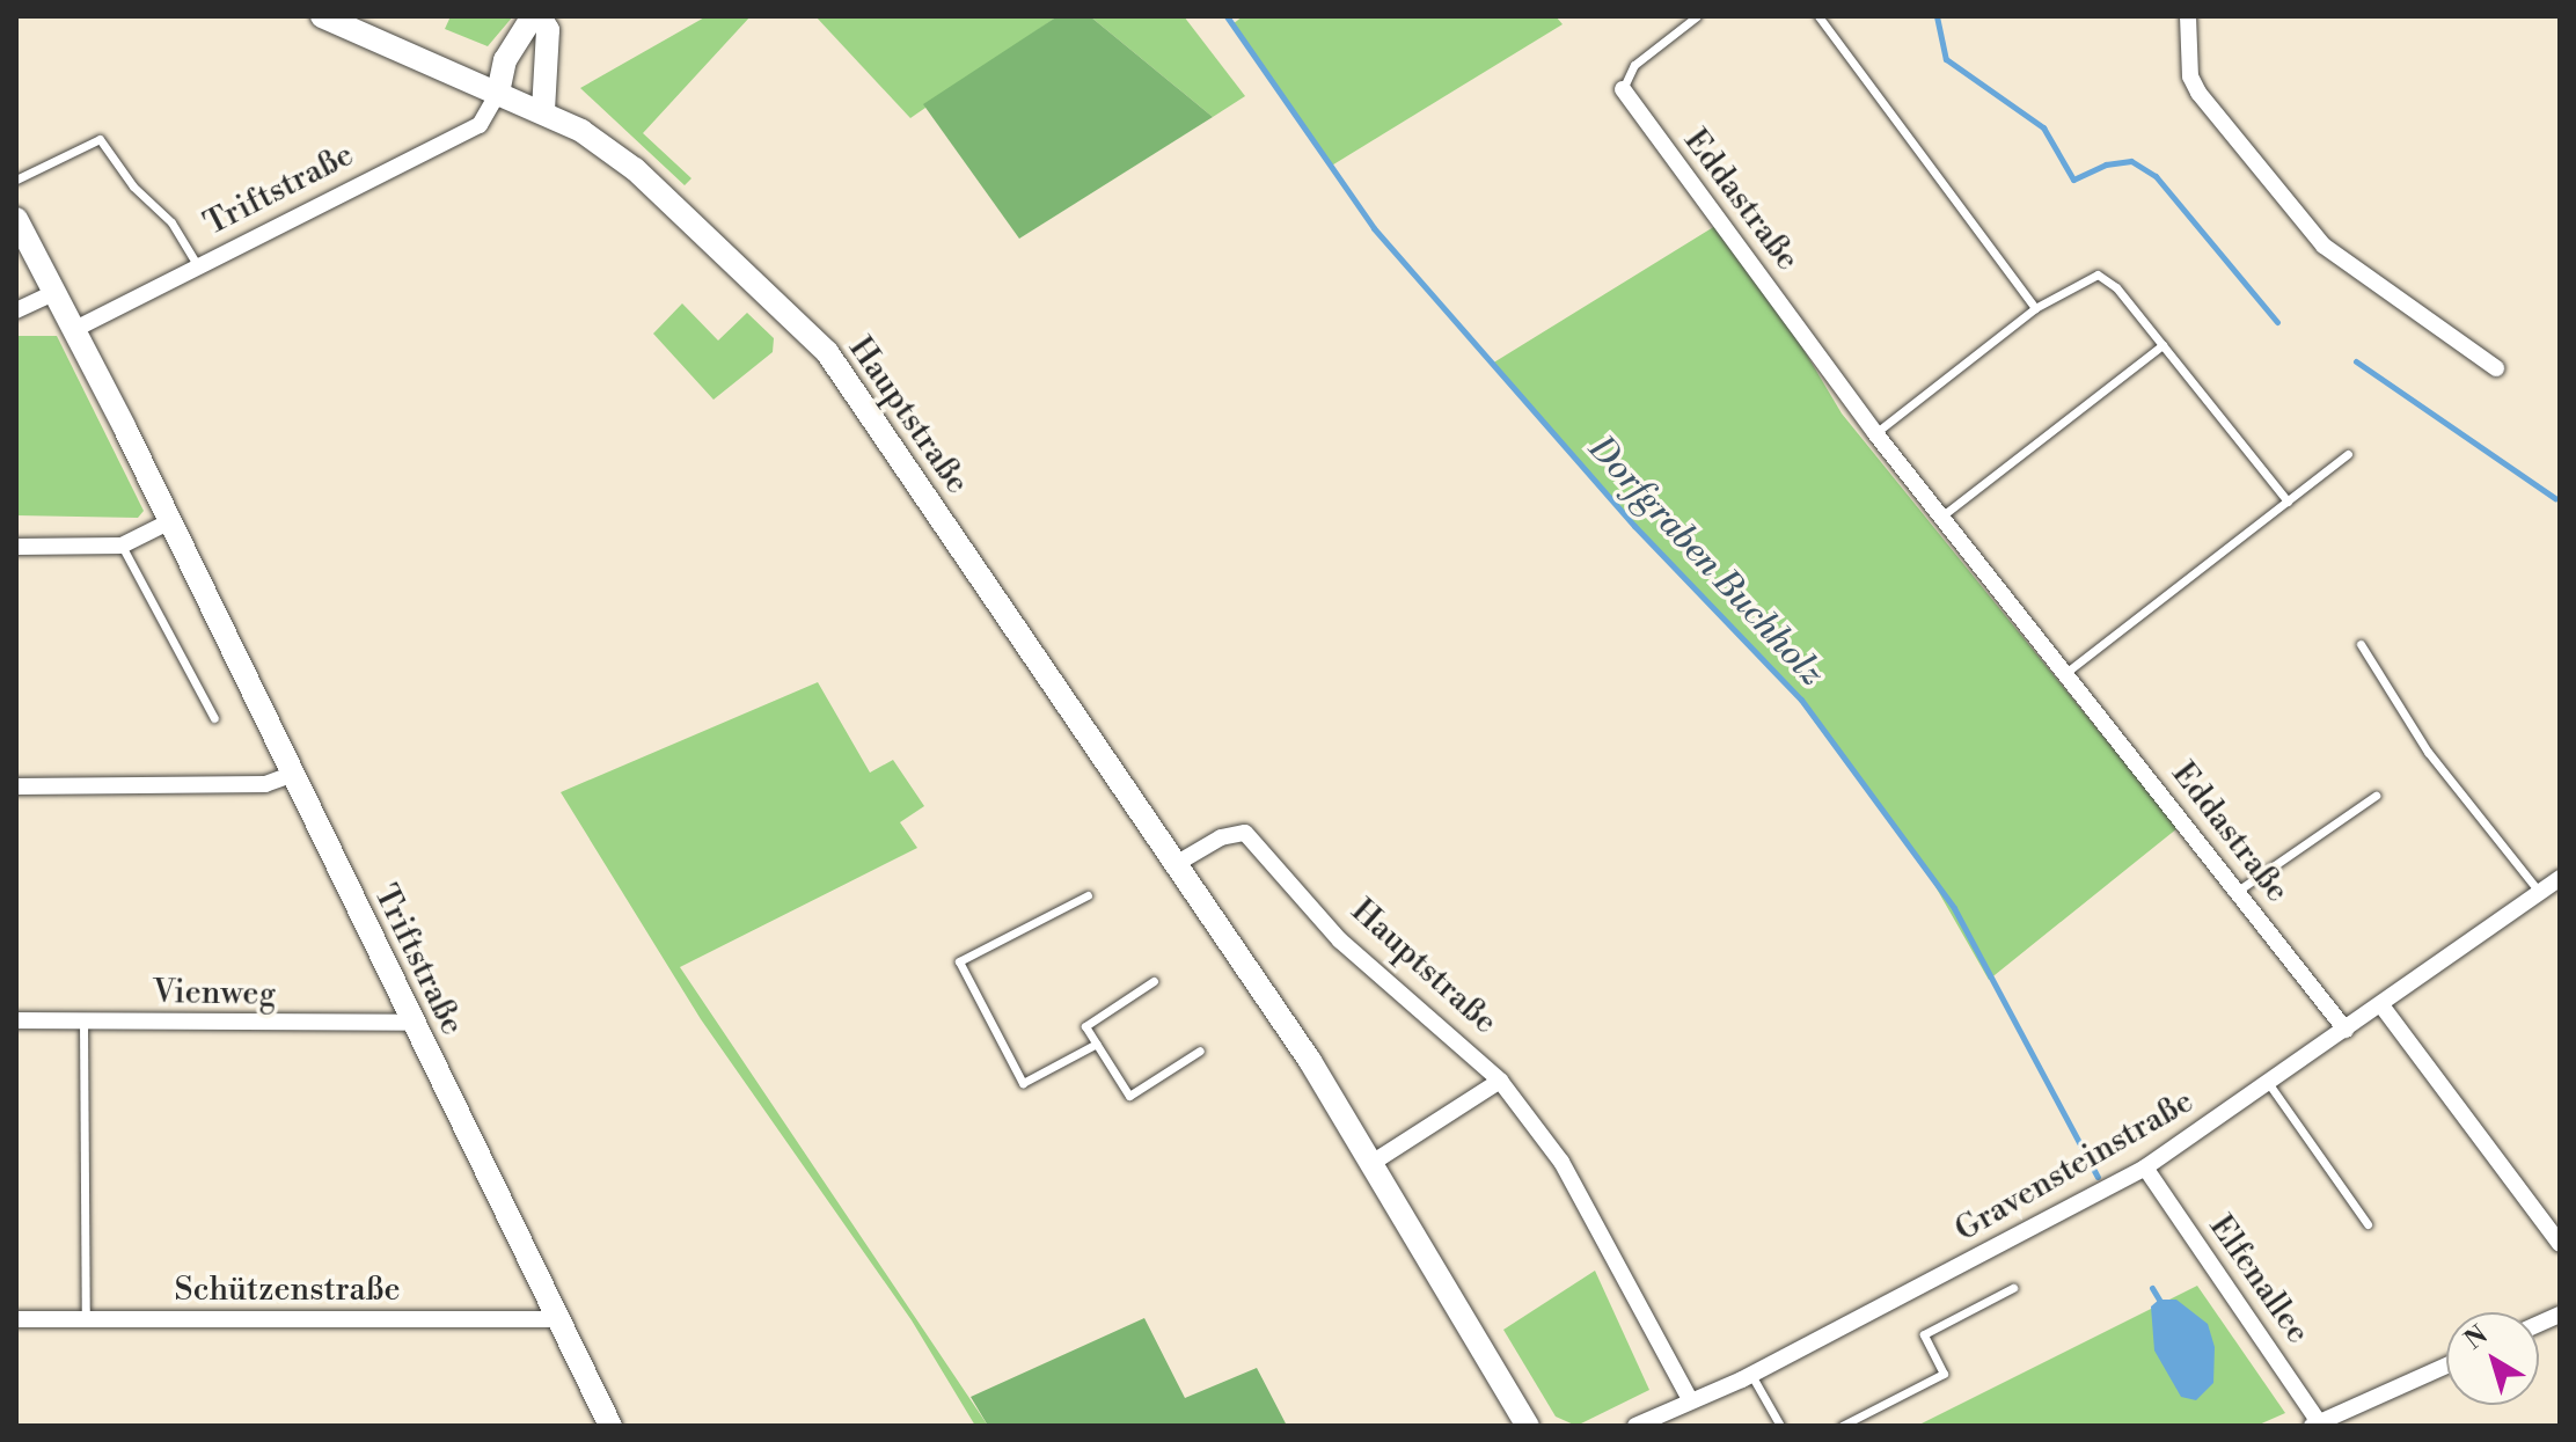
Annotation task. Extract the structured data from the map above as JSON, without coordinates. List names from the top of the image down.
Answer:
{
  "streets": {
    "main road": ["Triftstraße", "Hauptstraße"],
    "street": [
      "Eddastraße",
      "Vienweg",
      "Gravensteinstraße",
      "Elfenallee",
      "Schützenstraße"
    ]
  },
  "crossings": [
    ["Triftstraße", "Hauptstraße"],
    ["Triftstraße", "Vienweg"],
    ["Triftstraße", "Schützenstraße"],
    ["Eddastraße", "Gravensteinstraße"],
    ["Hauptstraße", "Gravensteinstraße"],
    ["Gravensteinstraße", "Elfenallee"]
  ],
  "water": ["Dorfgraben Buchholz"],
  "north": "top left"
}
